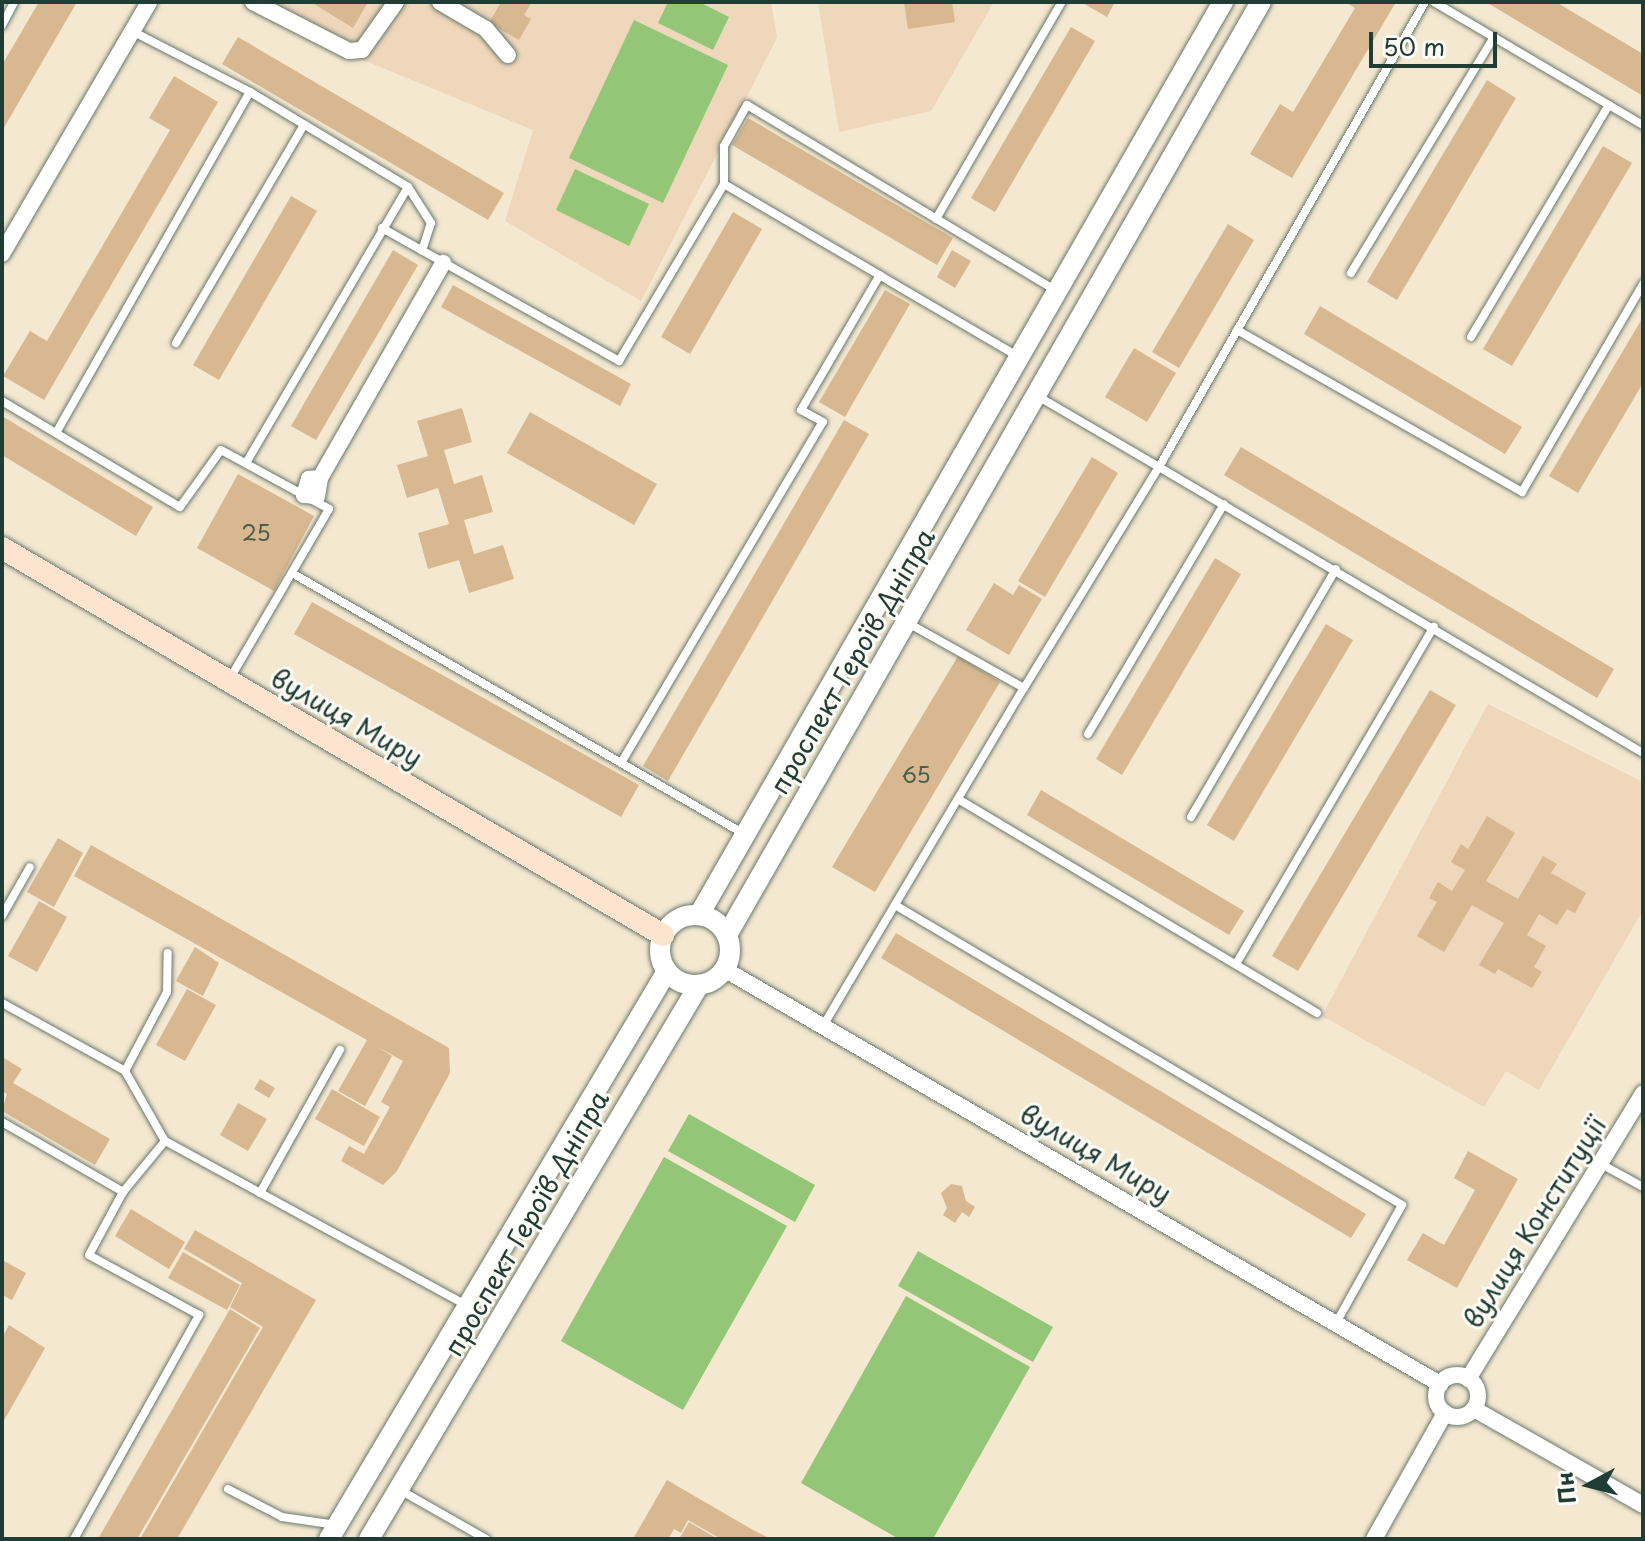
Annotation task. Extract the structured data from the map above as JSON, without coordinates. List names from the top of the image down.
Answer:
{
  "streets": {
    "main road": ["вулиця Миру"],
    "street": ["проспект Героїв Дніпра", "вулиця Конституції"]
  },
  "crossings": [
    ["проспект Героїв Дніпра", "вулиця Миру"],
    ["вулиця Миру", "вулиця Конституції"]
  ],
  "house_numbers": ["25", "65"],
  "scale_bar": "50 m",
  "north": "left"
}
